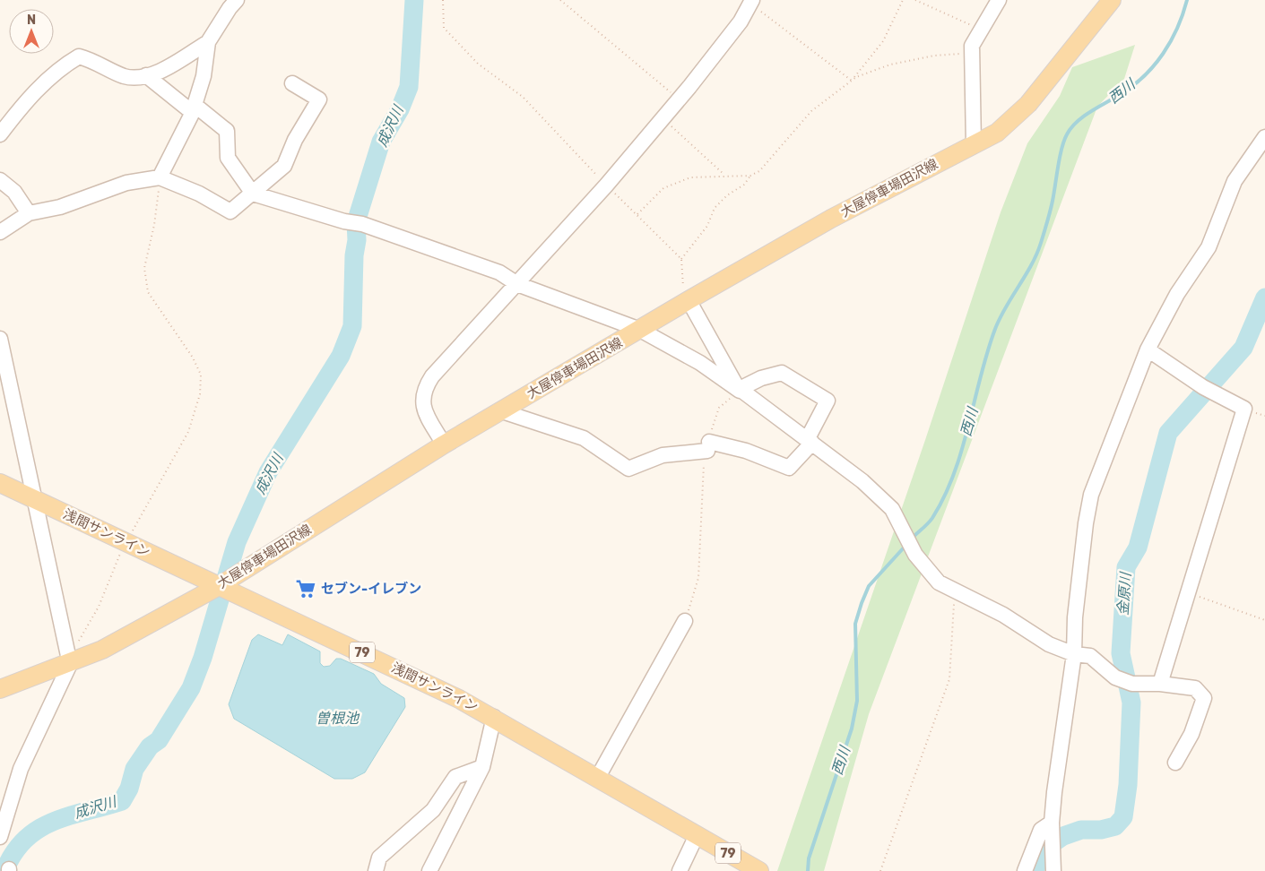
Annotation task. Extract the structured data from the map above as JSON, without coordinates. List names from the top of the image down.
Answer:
{
  "streets": {
    "main road": ["大屋停車場田沢線", "浅間サンライン", "79"]
  },
  "crossings": [
    ["大屋停車場田沢線", "浅間サンライン"]
  ],
  "water": [
    "西川",
    "成沢川",
    "金原川",
    "曽根池"
  ],
  "places": {
    "supermarket": ["セブン-イレブン"]
  },
  "north": "top"
}
